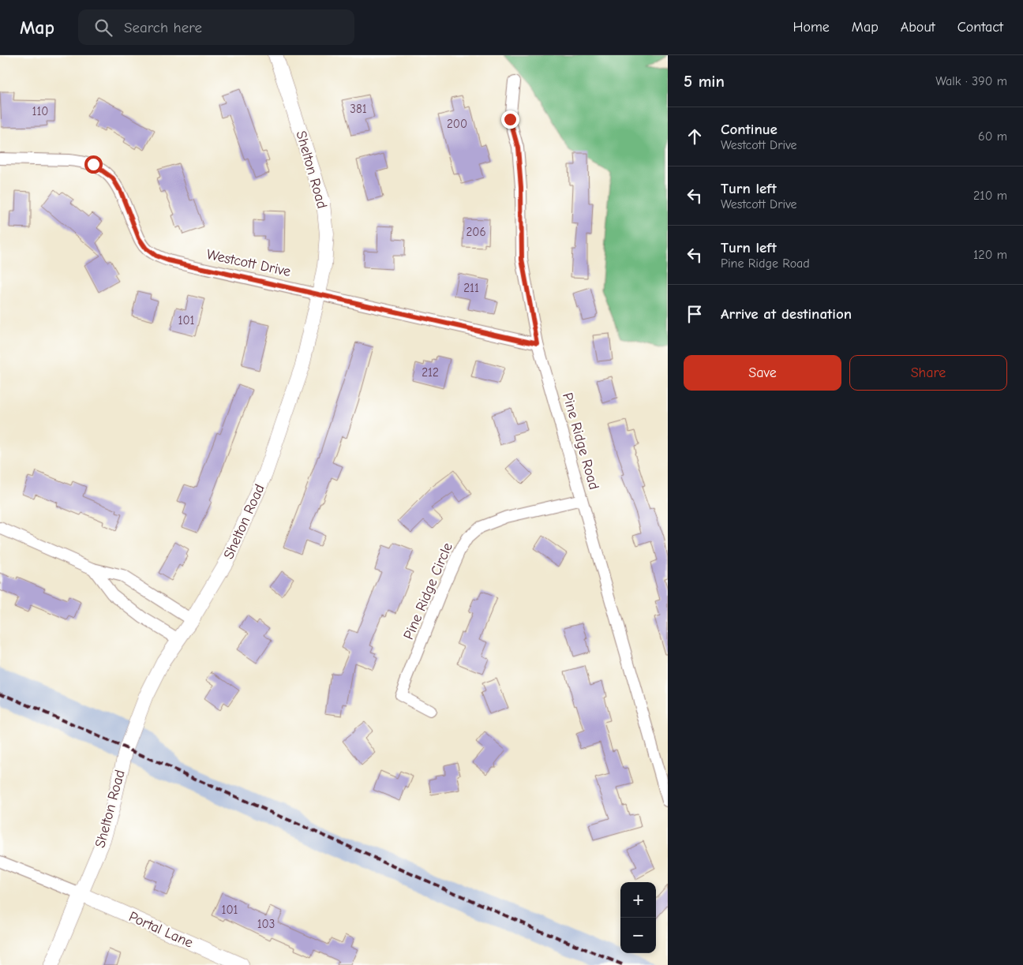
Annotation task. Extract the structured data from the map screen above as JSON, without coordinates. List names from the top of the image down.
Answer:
{
  "streets": {
    "street": [
      "Shelton Road",
      "Westcott Drive",
      "Pine Ridge Road",
      "Pine Ridge Circle",
      "Portal Lane"
    ]
  },
  "crossings": [
    ["Shelton Road", "Westcott Drive"],
    ["Shelton Road", "Portal Lane"],
    ["Westcott Drive", "Pine Ridge Road"],
    ["Pine Ridge Road", "Pine Ridge Circle"]
  ],
  "house_numbers": [
    "381",
    "110",
    "200",
    "206",
    "211",
    "101",
    "212",
    "101",
    "103"
  ],
  "page": {
    "header": "Map",
    "search": "Search here",
    "nav": [
      "Home",
      "Map",
      "About",
      "Contact"
    ],
    "heading": ["5 min", "Walk · 390 m"],
    "list": [
      ["Continue", "Westcott Drive", "60 m"],
      ["Turn left", "Westcott Drive", "210 m"],
      ["Turn left", "Pine Ridge Road", "120 m"],
      "Arrive at destination"
    ],
    "buttons": ["Save", "Share"],
    "map_buttons": ["+", "−"]
  }
}
